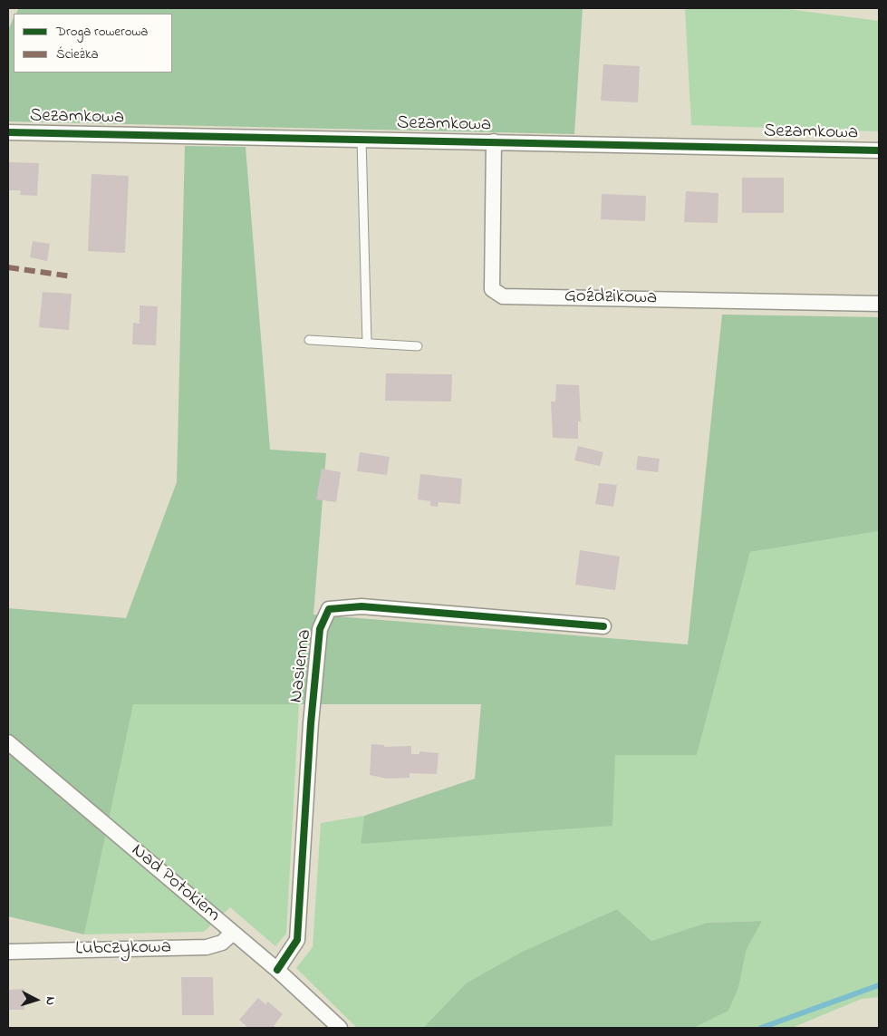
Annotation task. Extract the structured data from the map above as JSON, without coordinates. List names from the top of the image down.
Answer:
{
  "streets": {
    "street": [
      "Sezamkowa",
      "Goździkowa",
      "Nasienna",
      "Nad Potokiem",
      "Lubczykowa"
    ]
  },
  "crossings": [
    ["Sezamkowa", "Goździkowa"],
    ["Nasienna", "Nad Potokiem"],
    ["Nad Potokiem", "Lubczykowa"]
  ],
  "legend": ["Droga rowerowa", "Ścieżka"],
  "north": "right"
}
